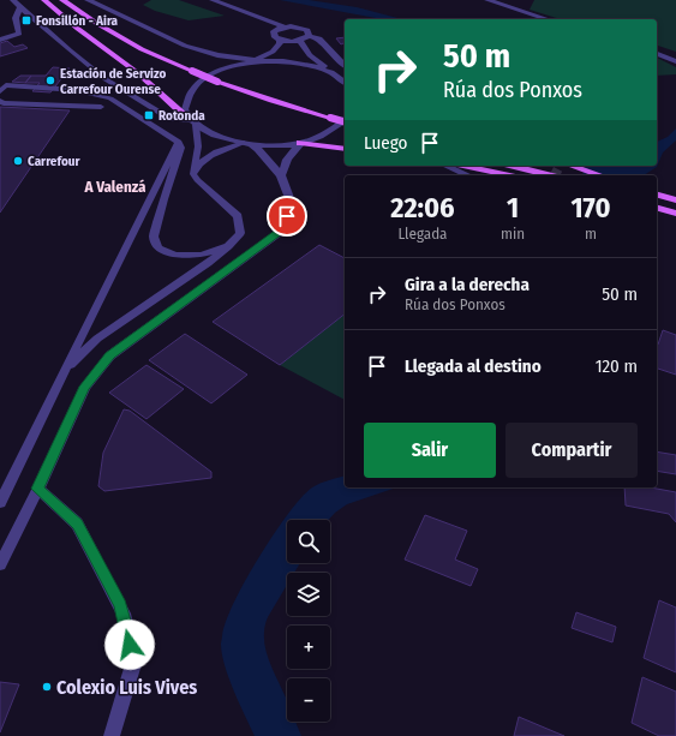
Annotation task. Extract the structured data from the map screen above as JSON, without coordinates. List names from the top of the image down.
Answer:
{
  "districts": ["A Valenzá"],
  "places": {
    "transit": ["Fonsillón - Aira", "Rotonda"],
    "other": ["Estación de Servizo Carrefour Ourense", "Carrefour", "Colexio Luis Vives"]
  },
  "page": {
    "turn": ["50 m", "Rúa dos Ponxos"],
    "then": "Luego",
    "eta": [
      "22:06",
      "Llegada",
      "1",
      "min",
      "170",
      "m"
    ],
    "list": [
      {
        "name": "Gira a la derecha",
        "note": "Rúa dos Ponxos",
        "value": "50 m"
      },
      {
        "name": "Llegada al destino",
        "value": "120 m"
      }
    ],
    "buttons": ["Salir", "Compartir"],
    "map_buttons": ["+", "−"]
  }
}
